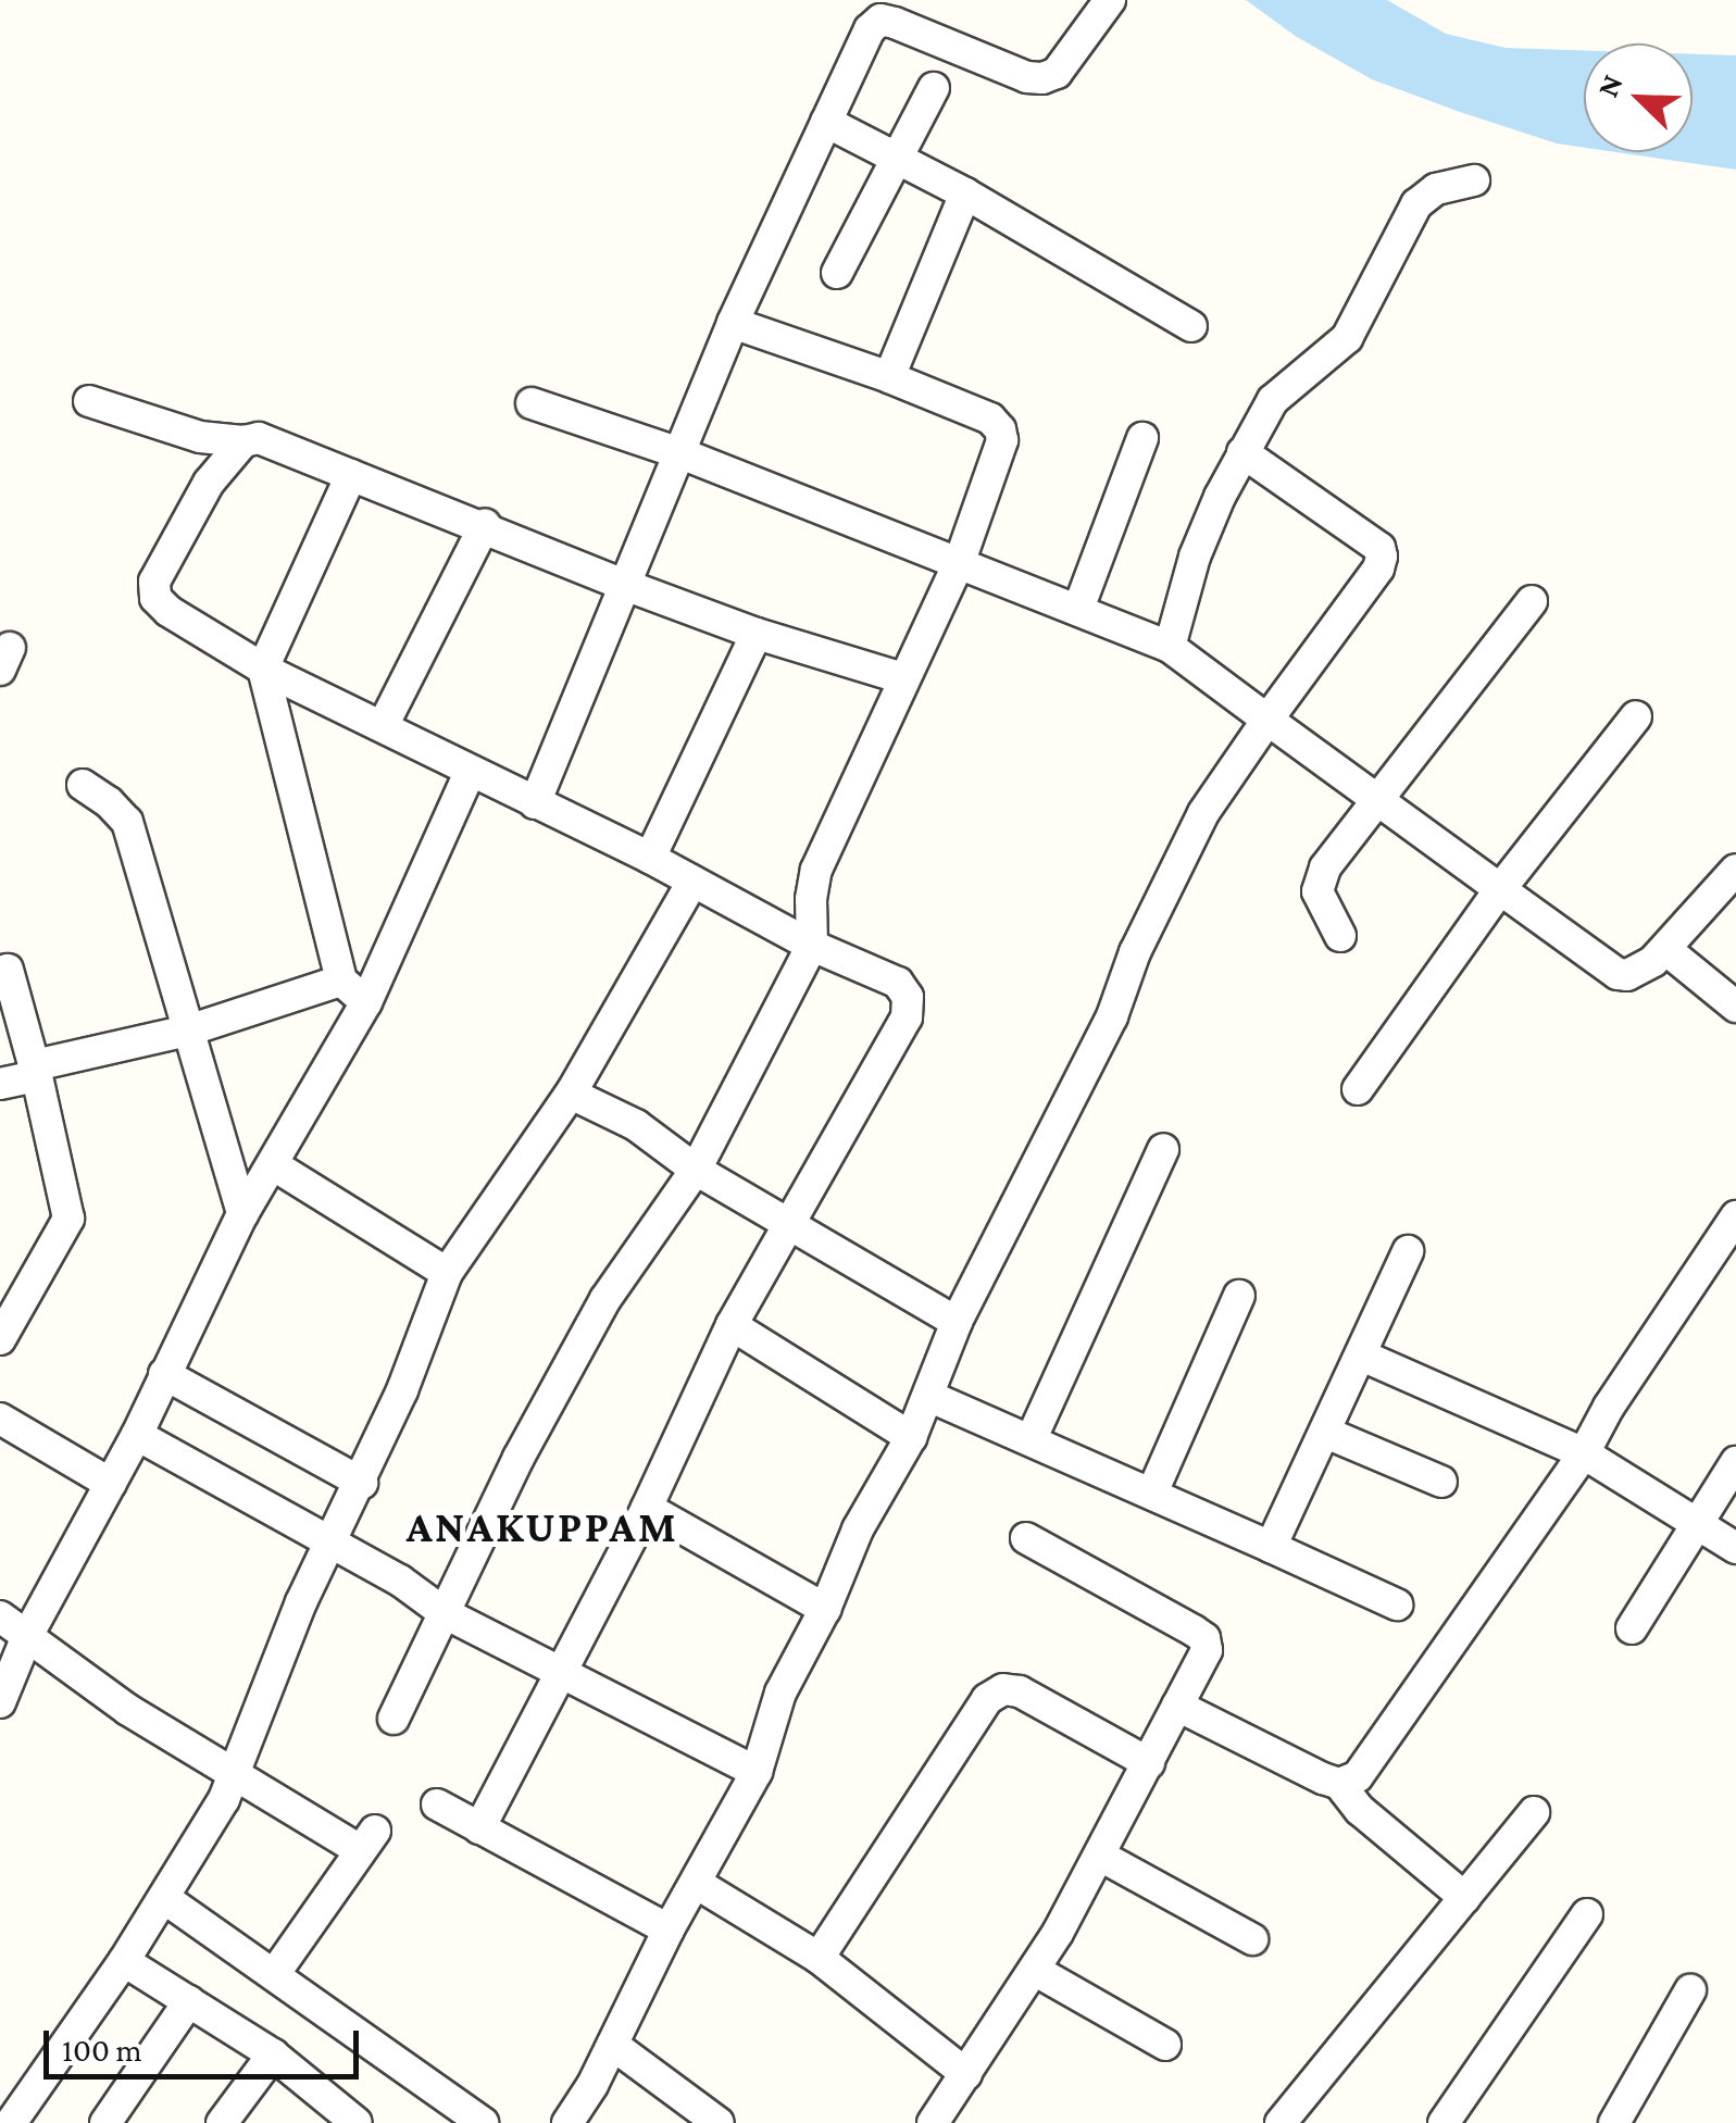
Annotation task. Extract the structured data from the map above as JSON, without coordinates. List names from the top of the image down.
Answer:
{
  "districts": ["ANAKUPPAM"],
  "scale_bar": "100 m",
  "north": "top left"
}
